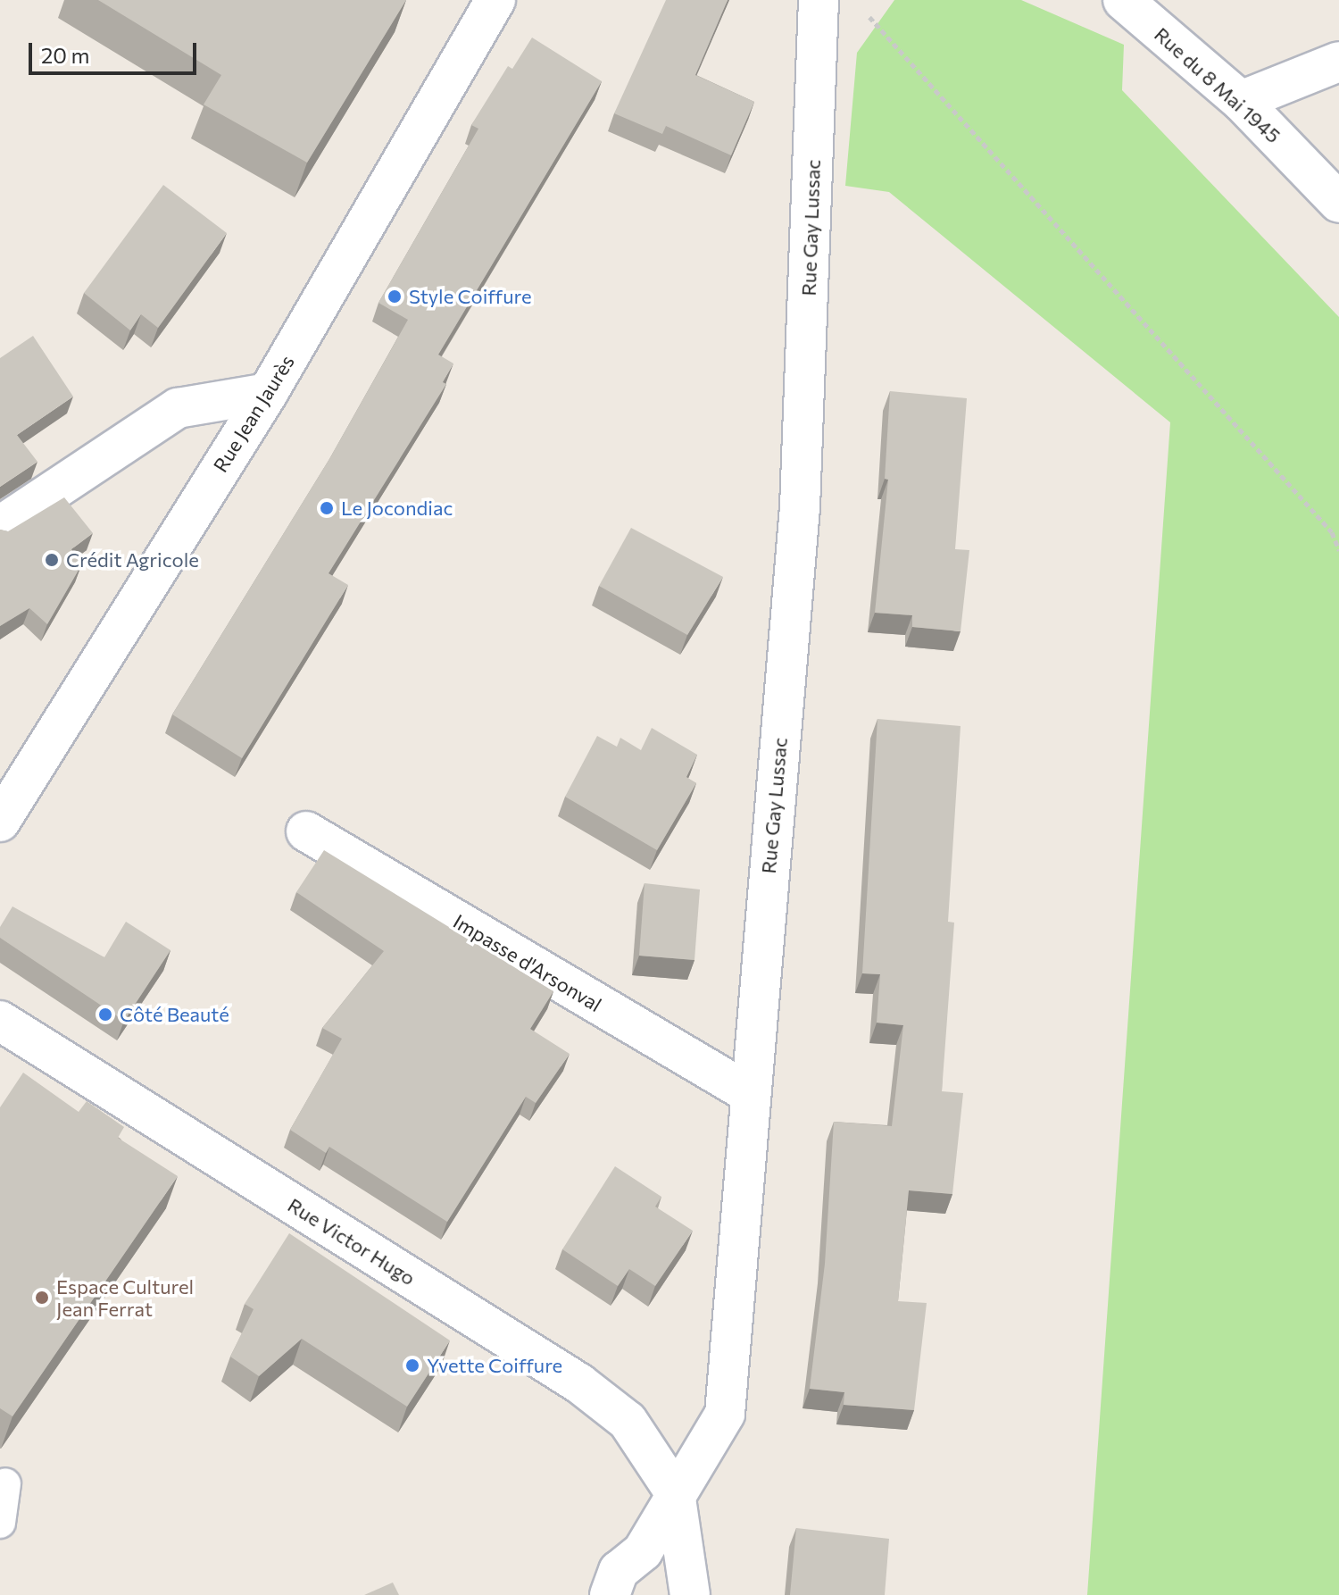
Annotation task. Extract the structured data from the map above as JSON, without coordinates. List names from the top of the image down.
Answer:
{
  "streets": {
    "street": [
      "Rue du 8 Mai 1945",
      "Rue Gay Lussac",
      "Rue Jean Jaurès",
      "Impasse d'Arsonval",
      "Rue Victor Hugo"
    ]
  },
  "crossings": [
    ["Rue Gay Lussac", "Impasse d'Arsonval"],
    ["Rue Gay Lussac", "Rue Victor Hugo"]
  ],
  "places": [
    "Style Coiffure",
    "Le Jocondiac",
    "Crédit Agricole",
    "Côté Beauté",
    "Espace Culturel Jean Ferrat",
    "Yvette Coiffure"
  ],
  "scale_bar": "20 m"
}
